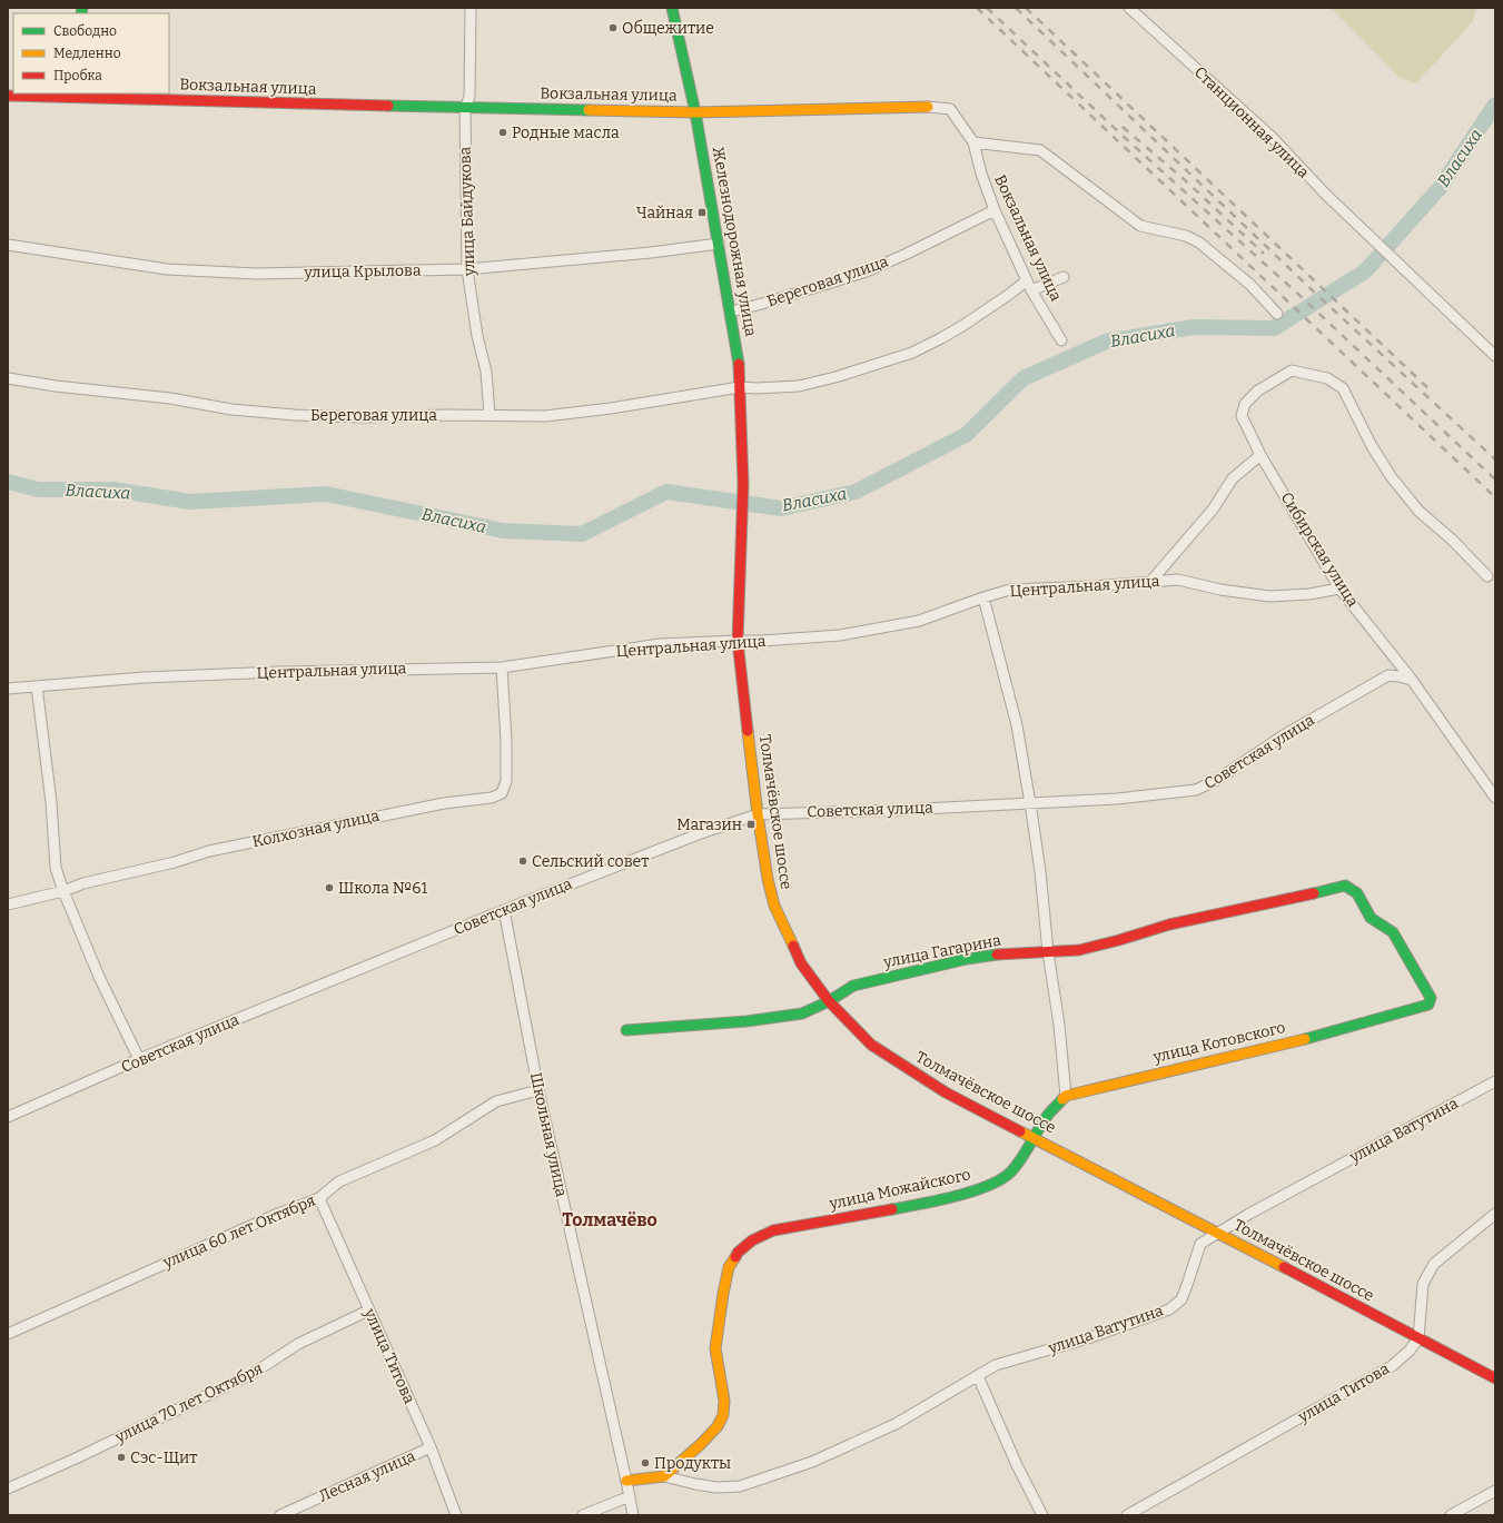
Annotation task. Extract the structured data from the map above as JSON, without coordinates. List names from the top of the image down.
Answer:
{
  "streets": {
    "street": [
      "Вокзальная улица",
      "Станционная улица",
      "улица Байдукова",
      "Железнодорожная улица",
      "улица Крылова",
      "Береговая улица",
      "Сибирская улица",
      "Центральная улица",
      "Советская улица",
      "Толмачёвское шоссе",
      "Колхозная улица",
      "улица Гагарина",
      "улица Котовского",
      "улица Ватутина",
      "Школьная улица",
      "улица Можайского",
      "улица 60 лет Октября",
      "улица Титова",
      "улица 70 лет Октября",
      "Лесная улица"
    ]
  },
  "crossings": [
    ["Вокзальная улица", "улица Байдукова"],
    ["Вокзальная улица", "Железнодорожная улица"],
    ["Вокзальная улица", "Береговая улица"],
    ["улица Байдукова", "улица Крылова"],
    ["улица Байдукова", "Береговая улица"],
    ["Железнодорожная улица", "улица Крылова"],
    ["Железнодорожная улица", "Береговая улица"],
    ["Железнодорожная улица", "Толмачёвское шоссе"],
    ["Сибирская улица", "Центральная улица"],
    ["Сибирская улица", "Советская улица"],
    ["Центральная улица", "Толмачёвское шоссе"],
    ["Центральная улица", "Колхозная улица"],
    ["Советская улица", "Толмачёвское шоссе"],
    ["Советская улица", "Школьная улица"],
    ["Толмачёвское шоссе", "улица Гагарина"],
    ["Толмачёвское шоссе", "улица Ватутина"],
    ["Толмачёвское шоссе", "улица Можайского"],
    ["Толмачёвское шоссе", "улица Титова"],
    ["улица Гагарина", "улица Котовского"],
    ["улица Ватутина", "улица Можайского"],
    ["Школьная улица", "улица 60 лет Октября"],
    ["улица 60 лет Октября", "улица Титова"],
    ["улица Титова", "улица 70 лет Октября"],
    ["улица Титова", "Лесная улица"]
  ],
  "districts": ["Толмачёво"],
  "water": ["Власиха"],
  "places": {
    "other": [
      "Общежитие",
      "Родные масла",
      "Сельский совет",
      "Школа №61",
      "Сэс-Щит",
      "Продукты"
    ],
    "transit": ["Чайная", "Магазин"]
  },
  "legend": ["Свободно", "Медленно", "Пробка"]
}
